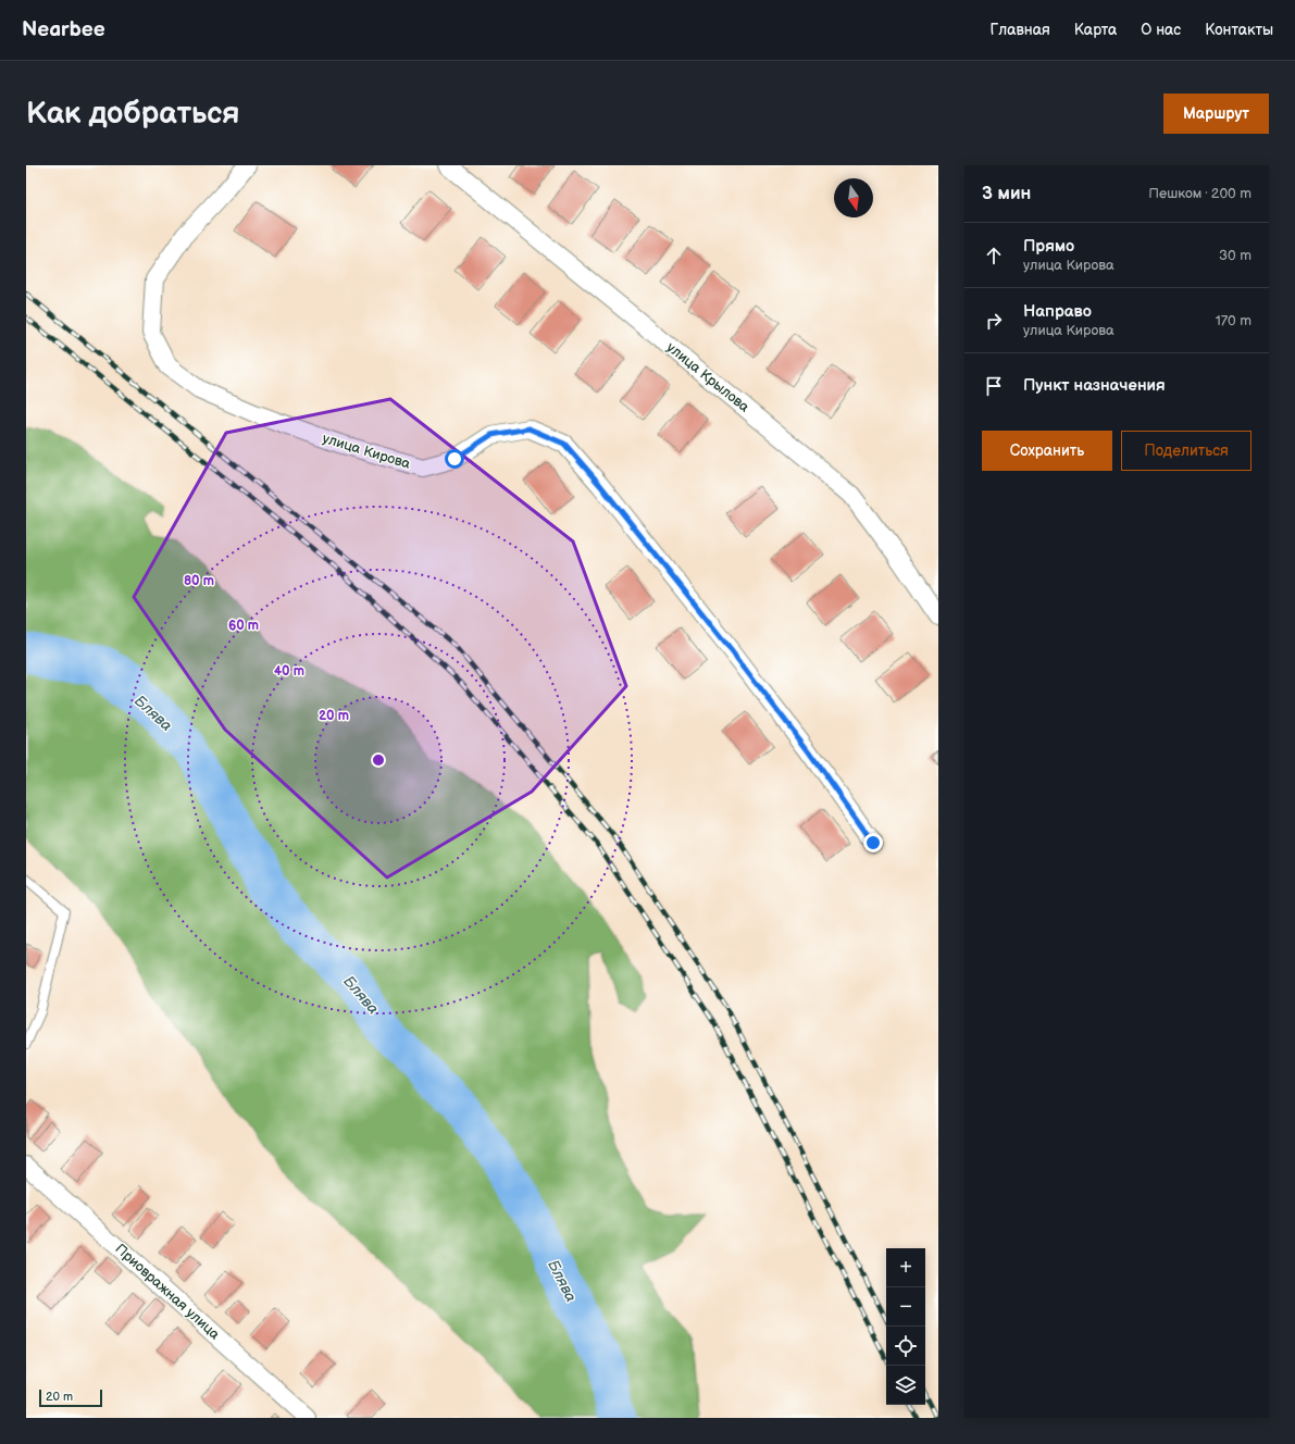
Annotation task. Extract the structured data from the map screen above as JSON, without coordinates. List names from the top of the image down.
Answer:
{
  "streets": {
    "street": ["улица Крылова", "улица Кирова", "Приовражная улица"]
  },
  "water": ["Блява"],
  "scale_bar": "20 m",
  "north": "bottom",
  "page": {
    "header": "Nearbee",
    "nav": [
      "Главная",
      "Карта",
      "О нас",
      "Контакты"
    ],
    "buttons": [
      "Маршрут",
      ["Сохранить", "Поделиться"]
    ],
    "title": "Как добраться",
    "heading": ["3 мин", "Пешком · 200 m"],
    "list": [
      ["Прямо", "улица Кирова", "30 m"],
      ["Направо", "улица Кирова", "170 m"],
      "Пункт назначения"
    ],
    "map_buttons": ["+", "−"],
    "scale": "20 m"
  },
  "rings": [
    "80 m",
    "60 m",
    "40 m",
    "20 m"
  ]
}
